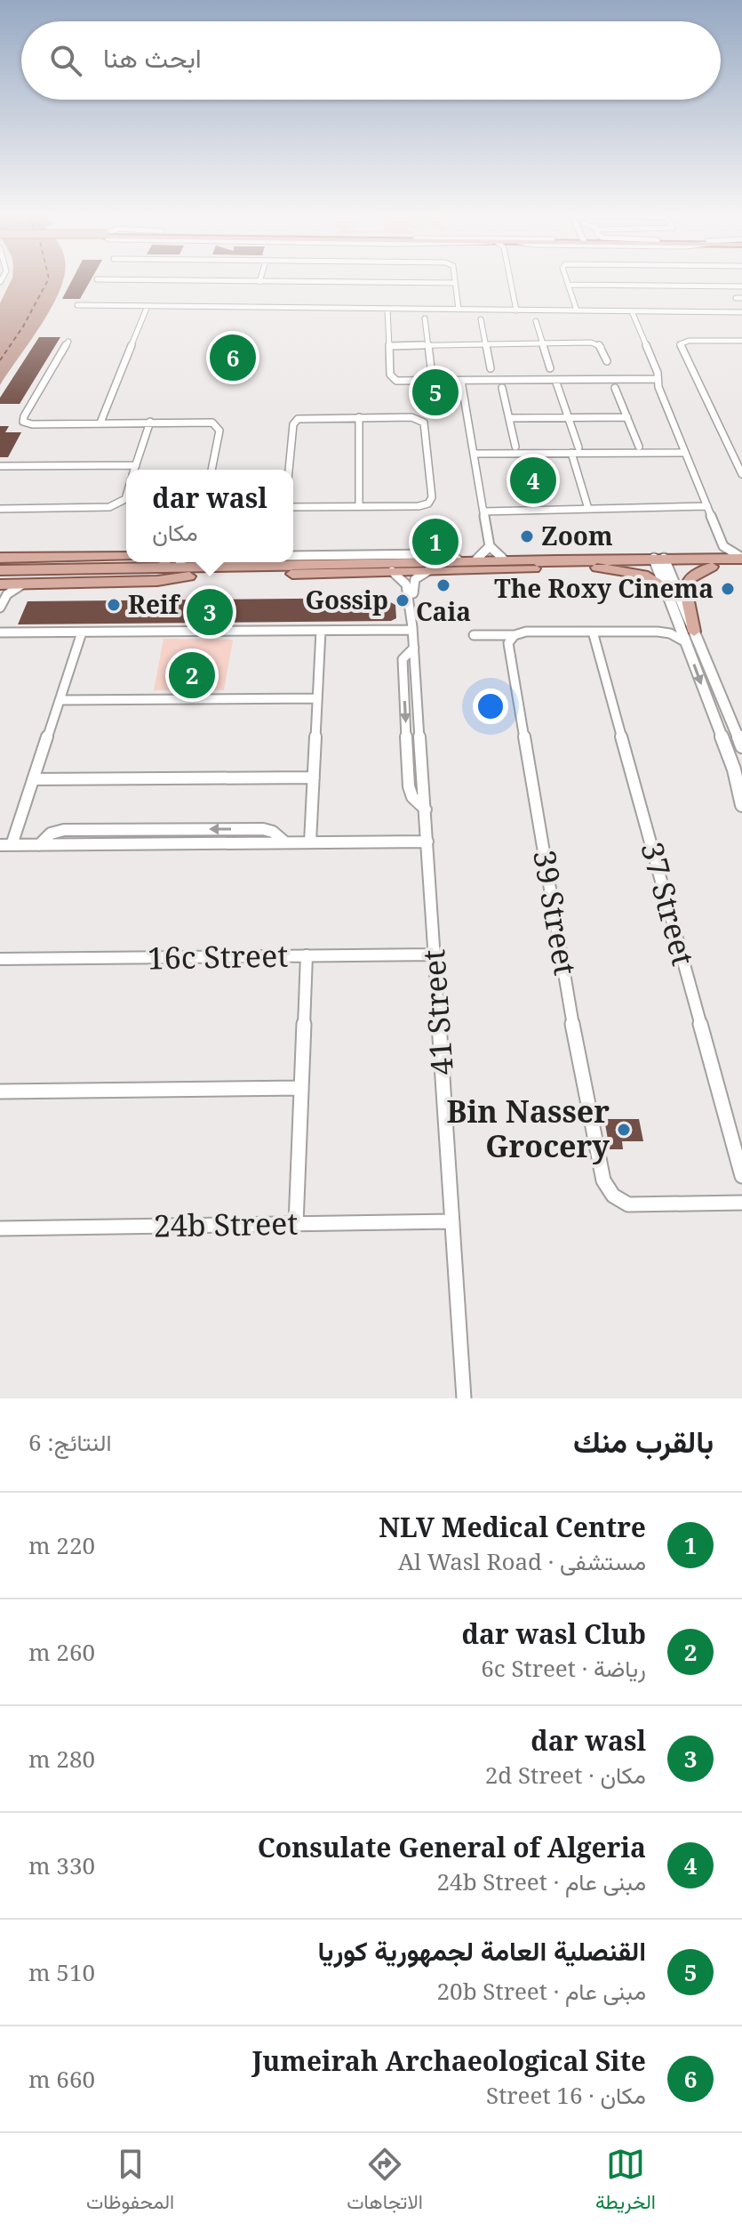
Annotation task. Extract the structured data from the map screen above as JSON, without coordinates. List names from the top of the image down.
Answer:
{
  "streets": {
    "street": [
      "37 Street",
      "39 Street",
      "16c Street",
      "41 Street",
      "24b Street"
    ]
  },
  "crossings": [
    ["16c Street", "41 Street"],
    ["41 Street", "24b Street"]
  ],
  "places": [
    "Zoom",
    "Caia",
    "The Roxy Cinema",
    "Gossip",
    "Reif",
    "Bin Nasser Grocery"
  ],
  "page": {
    "search": "ابحث هنا",
    "pins": [
      "6",
      "5",
      "4",
      "1",
      "3",
      "2"
    ],
    "popup": ["dar wasl", "مكان"],
    "heading": ["بالقرب منك", "النتائج: 6"],
    "list": [
      {
        "mark": "1",
        "name": "NLV Medical Centre",
        "note": "مستشفى · Al Wasl Road",
        "value": "220 m"
      },
      {
        "mark": "2",
        "name": "dar wasl Club",
        "note": "رياضة · 6c Street",
        "value": "260 m"
      },
      {
        "mark": "3",
        "name": "dar wasl",
        "note": "مكان · 2d Street",
        "value": "280 m"
      },
      {
        "mark": "4",
        "name": "Consulate General of Algeria",
        "note": "مبنى عام · 24b Street",
        "value": "330 m"
      },
      {
        "mark": "5",
        "name": "القنصلية العامة لجمهورية كوريا",
        "note": "مبنى عام · 20b Street",
        "value": "510 m"
      },
      {
        "mark": "6",
        "name": "Jumeirah Archaeological Site",
        "note": "مكان · 16 Street",
        "value": "660 m"
      }
    ],
    "nav": ["الخريطة", "الاتجاهات", "المحفوظات"]
  }
}
